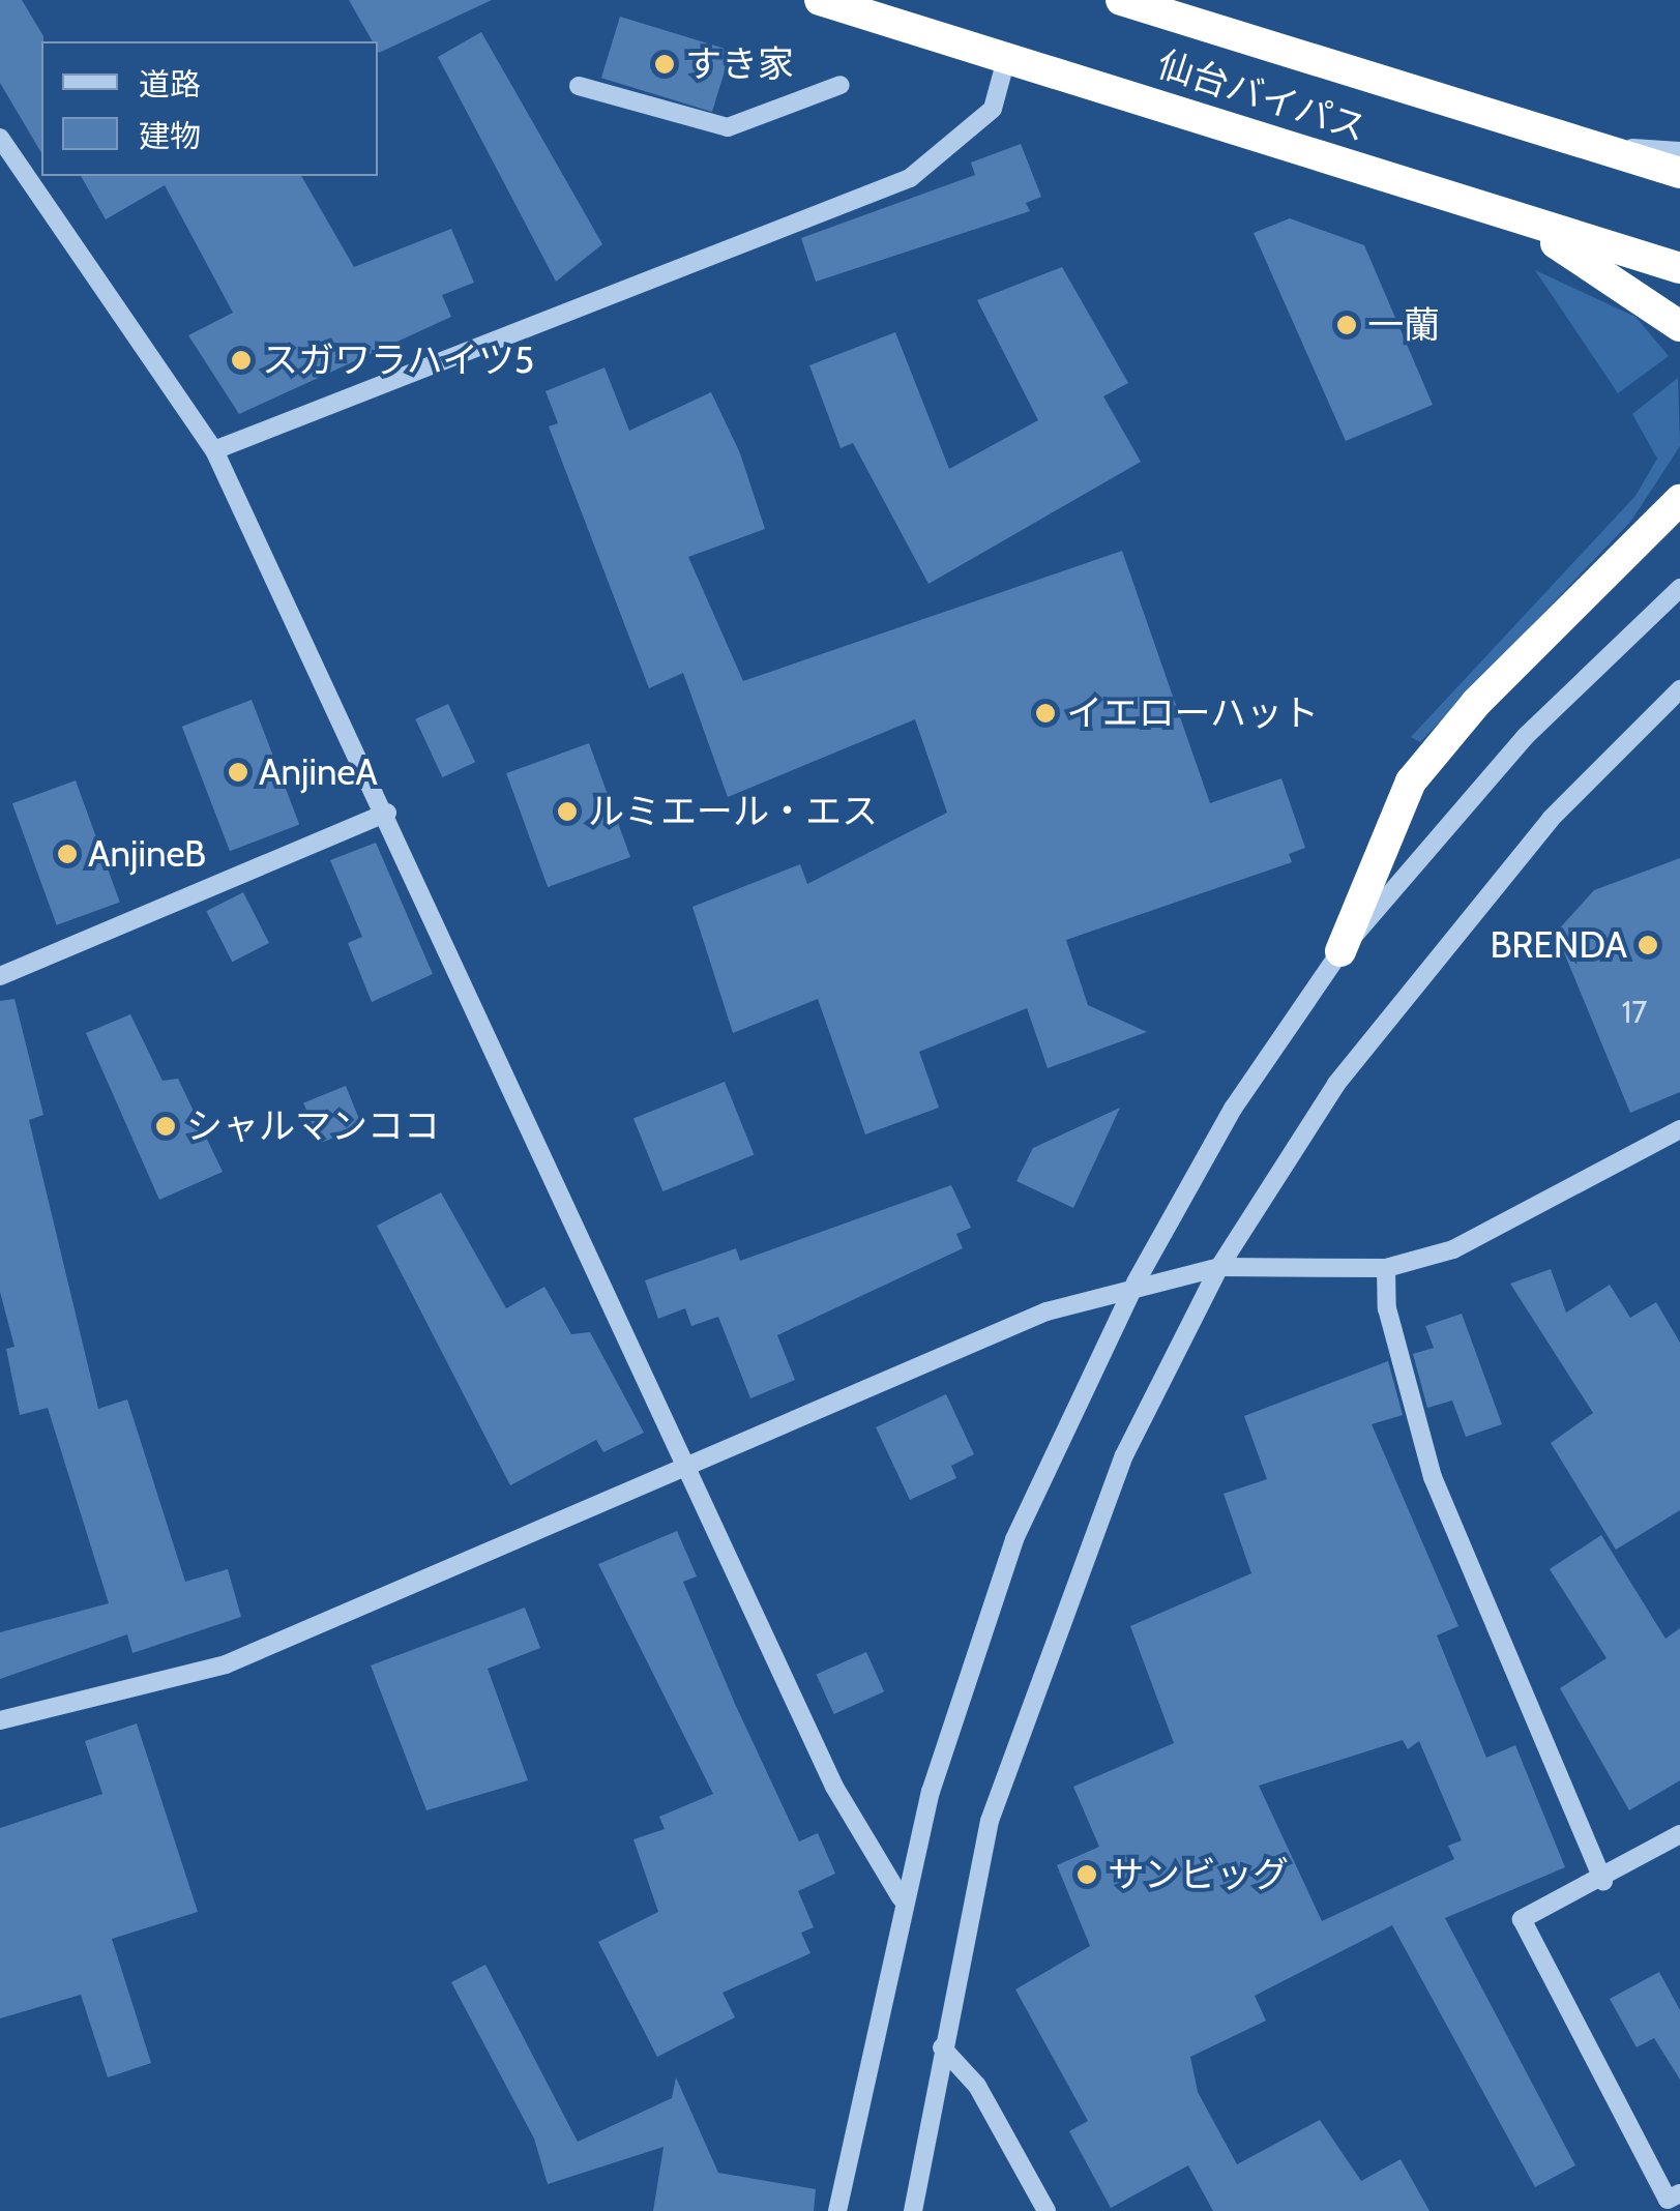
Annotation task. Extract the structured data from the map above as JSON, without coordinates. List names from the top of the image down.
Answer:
{
  "streets": {
    "highway": ["仙台バイパス"]
  },
  "places": [
    "すき家",
    "一蘭",
    "スガワラハイツ5",
    "イエローハット",
    "AnjineA",
    "ルミエール・エス",
    "AnjineB",
    "BRENDA",
    "シャルマンココ",
    "サンビッグ"
  ],
  "house_numbers": ["17"],
  "legend": ["道路", "建物"]
}
